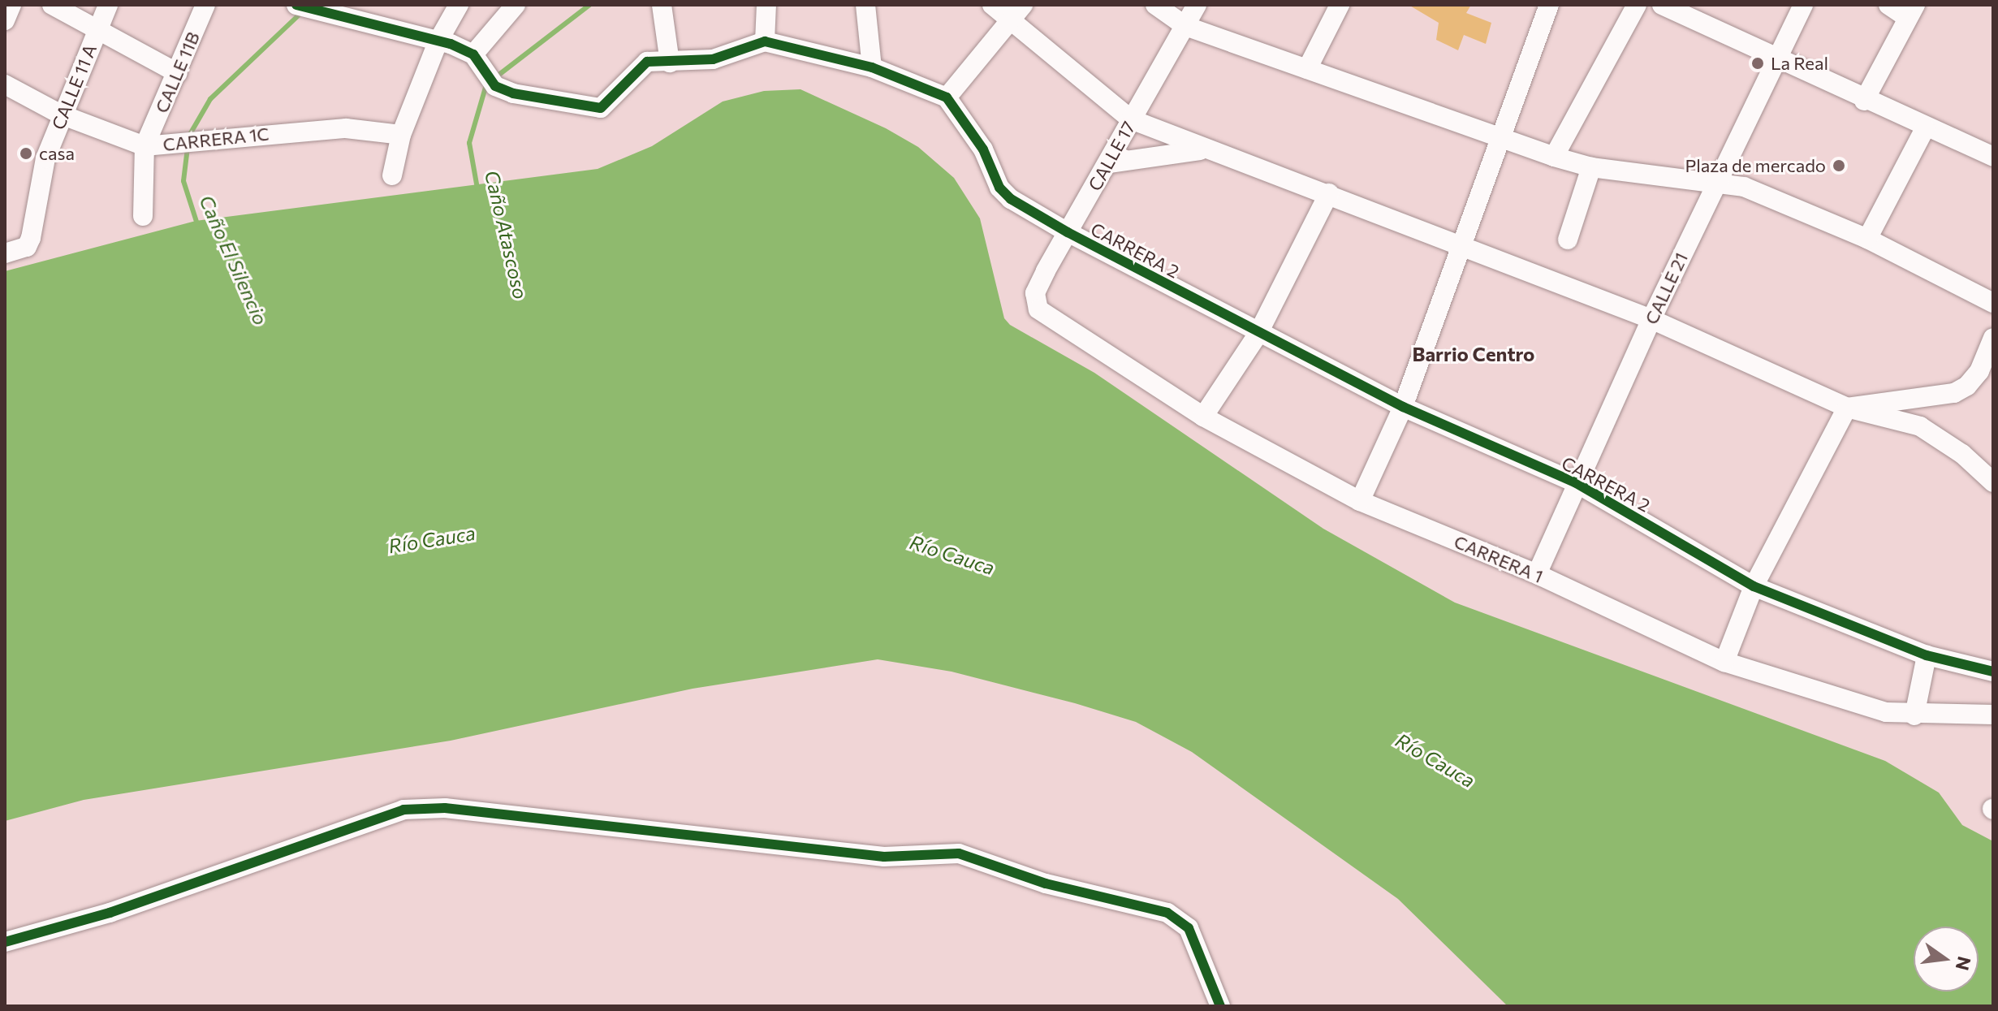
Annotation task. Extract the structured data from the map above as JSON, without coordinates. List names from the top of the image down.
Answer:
{
  "streets": {
    "street": [
      "CALLE 11B",
      "CALLE 11 A",
      "CARRERA 1C",
      "CALLE 17",
      "CARRERA 2",
      "CALLE 21",
      "CARRERA 1"
    ]
  },
  "crossings": [
    ["CALLE 11B", "CARRERA 1C"],
    ["CALLE 11 A", "CARRERA 1C"],
    ["CALLE 17", "CARRERA 2"],
    ["CALLE 17", "CARRERA 1"],
    ["CARRERA 2", "CALLE 21"],
    ["CALLE 21", "CARRERA 1"]
  ],
  "districts": ["Barrio Centro"],
  "water": ["Caño Atascoso", "Caño El Silencio", "Río Cauca"],
  "places": ["La Real", "casa", "Plaza de mercado"],
  "north": "right"
}
